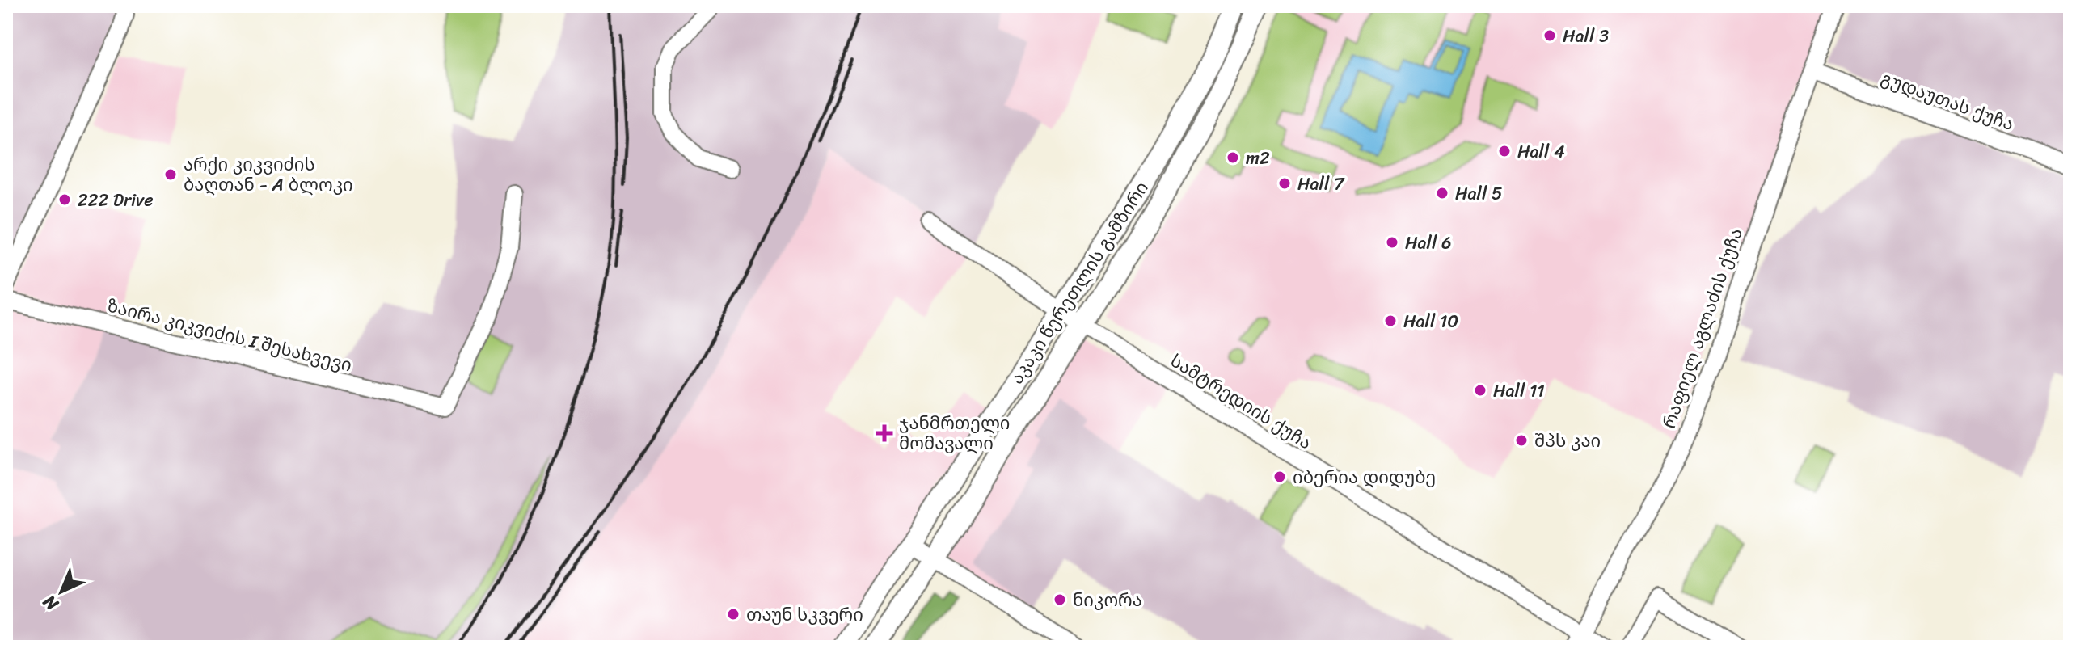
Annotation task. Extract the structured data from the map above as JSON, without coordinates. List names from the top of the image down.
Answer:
{
  "streets": {
    "main road": ["აკაკი წერეთლის გამზირი"],
    "street": [
      "გუდაუთას ქუჩა",
      "რაფიელ აგლაძის ქუჩა",
      "ზაირა კიკვიძის I შესახვევი",
      "სამტრედიის ქუჩა"
    ]
  },
  "crossings": [
    ["გუდაუთას ქუჩა", "რაფიელ აგლაძის ქუჩა"],
    ["აკაკი წერეთლის გამზირი", "სამტრედიის ქუჩა"],
    ["რაფიელ აგლაძის ქუჩა", "სამტრედიის ქუჩა"]
  ],
  "places": {
    "other": [
      "Hall 3",
      "Hall 4",
      "m2",
      "არქი კიკვიძის ბაღთან - A ბლოკი",
      "Hall 7",
      "Hall 5",
      "222 Drive",
      "Hall 6",
      "Hall 10",
      "Hall 11",
      "შპს კაი",
      "იბერია დიდუბე",
      "ნიკორა",
      "თაუნ სკვერი"
    ],
    "health": ["ჯანმრთელი მომავალი"]
  },
  "north": "bottom left"
}
